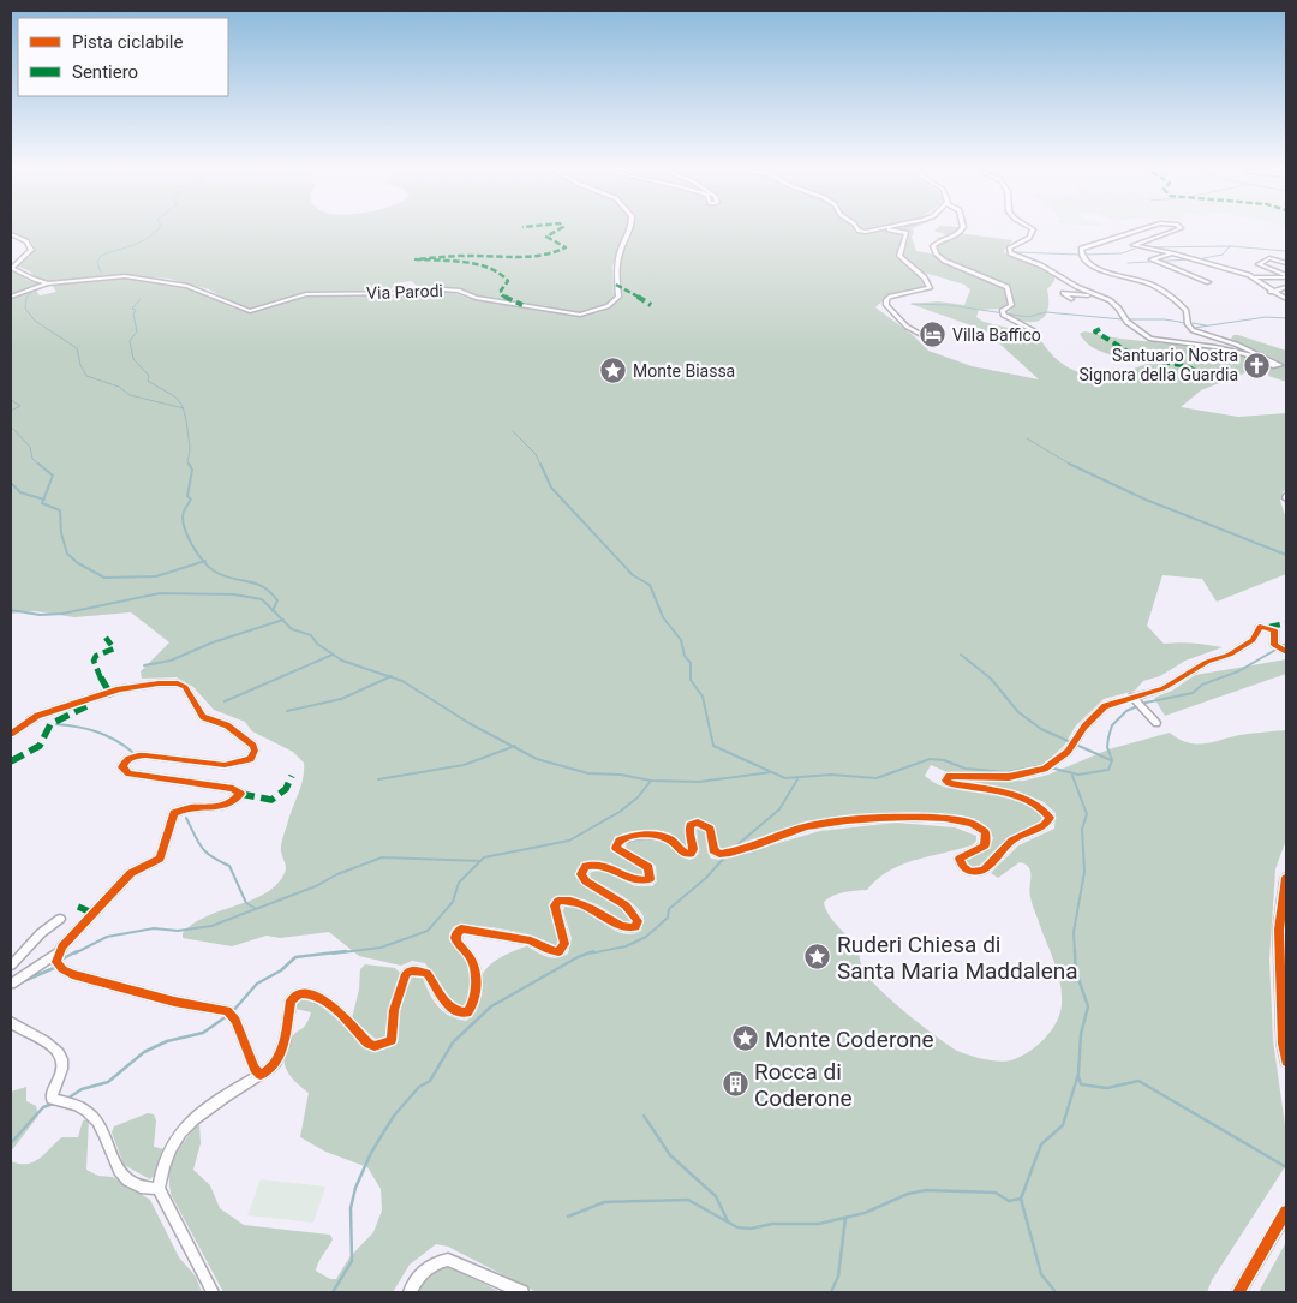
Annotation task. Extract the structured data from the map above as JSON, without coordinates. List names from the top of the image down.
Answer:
{
  "streets": {
    "street": ["Via Parodi"]
  },
  "places": {
    "hotel": ["Villa Baffico"],
    "church": ["Santuario Nostra Signora della Guardia"],
    "place": ["Monte Biassa", "Ruderi Chiesa di Santa Maria Maddalena", "Monte Coderone"],
    "building": ["Rocca di Coderone"]
  },
  "legend": ["Pista ciclabile", "Sentiero"]
}
